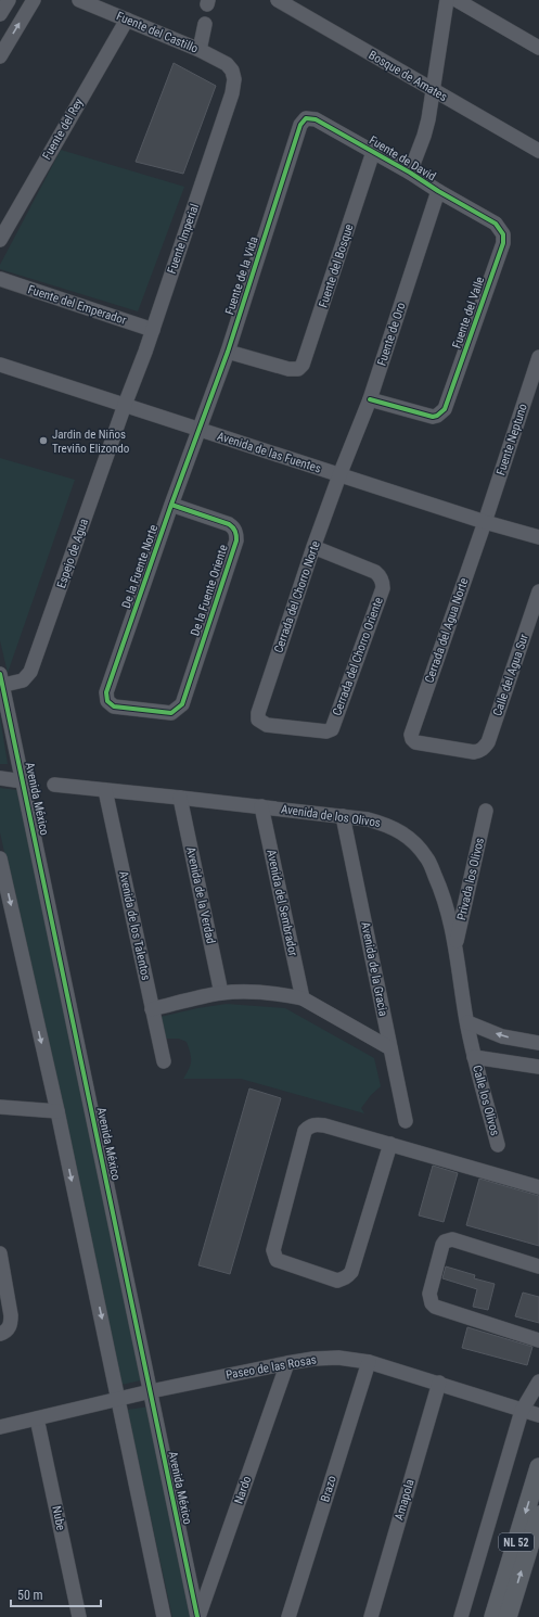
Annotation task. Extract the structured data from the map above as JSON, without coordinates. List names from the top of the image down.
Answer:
{
  "streets": {
    "main road": ["NL 52"],
    "street": [
      "Fuente del Castillo",
      "Bosque de Amates",
      "Fuente del Rey",
      "Fuente de David",
      "Fuente Imperial",
      "Fuente del Bosque",
      "Fuente de la Vida",
      "Fuente del Emperador",
      "Fuente del Valle",
      "Fuente de Oro",
      "Fuente Neptuno",
      "Avenida de las Fuentes",
      "Espejo de Agua",
      "De la Fuente Norte",
      "De la Fuente Oriente",
      "Cerrada del Chorro Norte",
      "Cerrada del Agua Norte",
      "Cerrada del Chorro Oriente",
      "Calle del Agua Sur",
      "Avenida México",
      "Avenida de los Olivos",
      "Privada los Olivos",
      "Avenida de la Verdad",
      "Avenida del Sembrador",
      "Avenida de los Talentos",
      "Avenida de la Gracia",
      "Calle los Olivos",
      "Paseo de las Rosas",
      "Brazo",
      "Nardo",
      "Amapola",
      "Nube"
    ]
  },
  "crossings": [
    ["Fuente del Castillo", "Fuente del Rey"],
    ["Fuente del Castillo", "Fuente Imperial"],
    ["Fuente de David", "Fuente del Bosque"],
    ["Fuente de David", "Fuente de la Vida"],
    ["Fuente de David", "Fuente del Valle"],
    ["Fuente de David", "Fuente de Oro"],
    ["Fuente Imperial", "Fuente del Emperador"],
    ["Fuente Imperial", "Avenida de las Fuentes"],
    ["Fuente Imperial", "Espejo de Agua"],
    ["Fuente del Bosque", "Fuente de la Vida"],
    ["Fuente de la Vida", "Avenida de las Fuentes"],
    ["Fuente de la Vida", "De la Fuente Norte"],
    ["Fuente del Valle", "Fuente de Oro"],
    ["Fuente de Oro", "Avenida de las Fuentes"],
    ["Fuente de Oro", "Cerrada del Chorro Norte"],
    ["Fuente Neptuno", "Avenida de las Fuentes"],
    ["Fuente Neptuno", "Cerrada del Agua Norte"],
    ["Avenida de las Fuentes", "Espejo de Agua"],
    ["Avenida de las Fuentes", "De la Fuente Norte"],
    ["Avenida de las Fuentes", "Cerrada del Chorro Norte"],
    ["Avenida de las Fuentes", "Cerrada del Agua Norte"],
    ["Espejo de Agua", "Avenida México"],
    ["De la Fuente Norte", "De la Fuente Oriente"],
    ["Cerrada del Chorro Norte", "Cerrada del Chorro Oriente"],
    ["Cerrada del Agua Norte", "Calle del Agua Sur"],
    ["Avenida México", "Paseo de las Rosas"],
    ["Avenida México", "Nardo"],
    ["Avenida de los Olivos", "Privada los Olivos"],
    ["Avenida de los Olivos", "Avenida de la Verdad"],
    ["Avenida de los Olivos", "Avenida del Sembrador"],
    ["Avenida de los Olivos", "Avenida de los Talentos"],
    ["Avenida de los Olivos", "Avenida de la Gracia"],
    ["Avenida de los Olivos", "Calle los Olivos"],
    ["Paseo de las Rosas", "Brazo"],
    ["Paseo de las Rosas", "Nardo"],
    ["Paseo de las Rosas", "Amapola"],
    ["Paseo de las Rosas", "Nube"]
  ],
  "places": ["Jardin de Niños Treviño Elizondo"],
  "scale_bar": "50 m"
}
